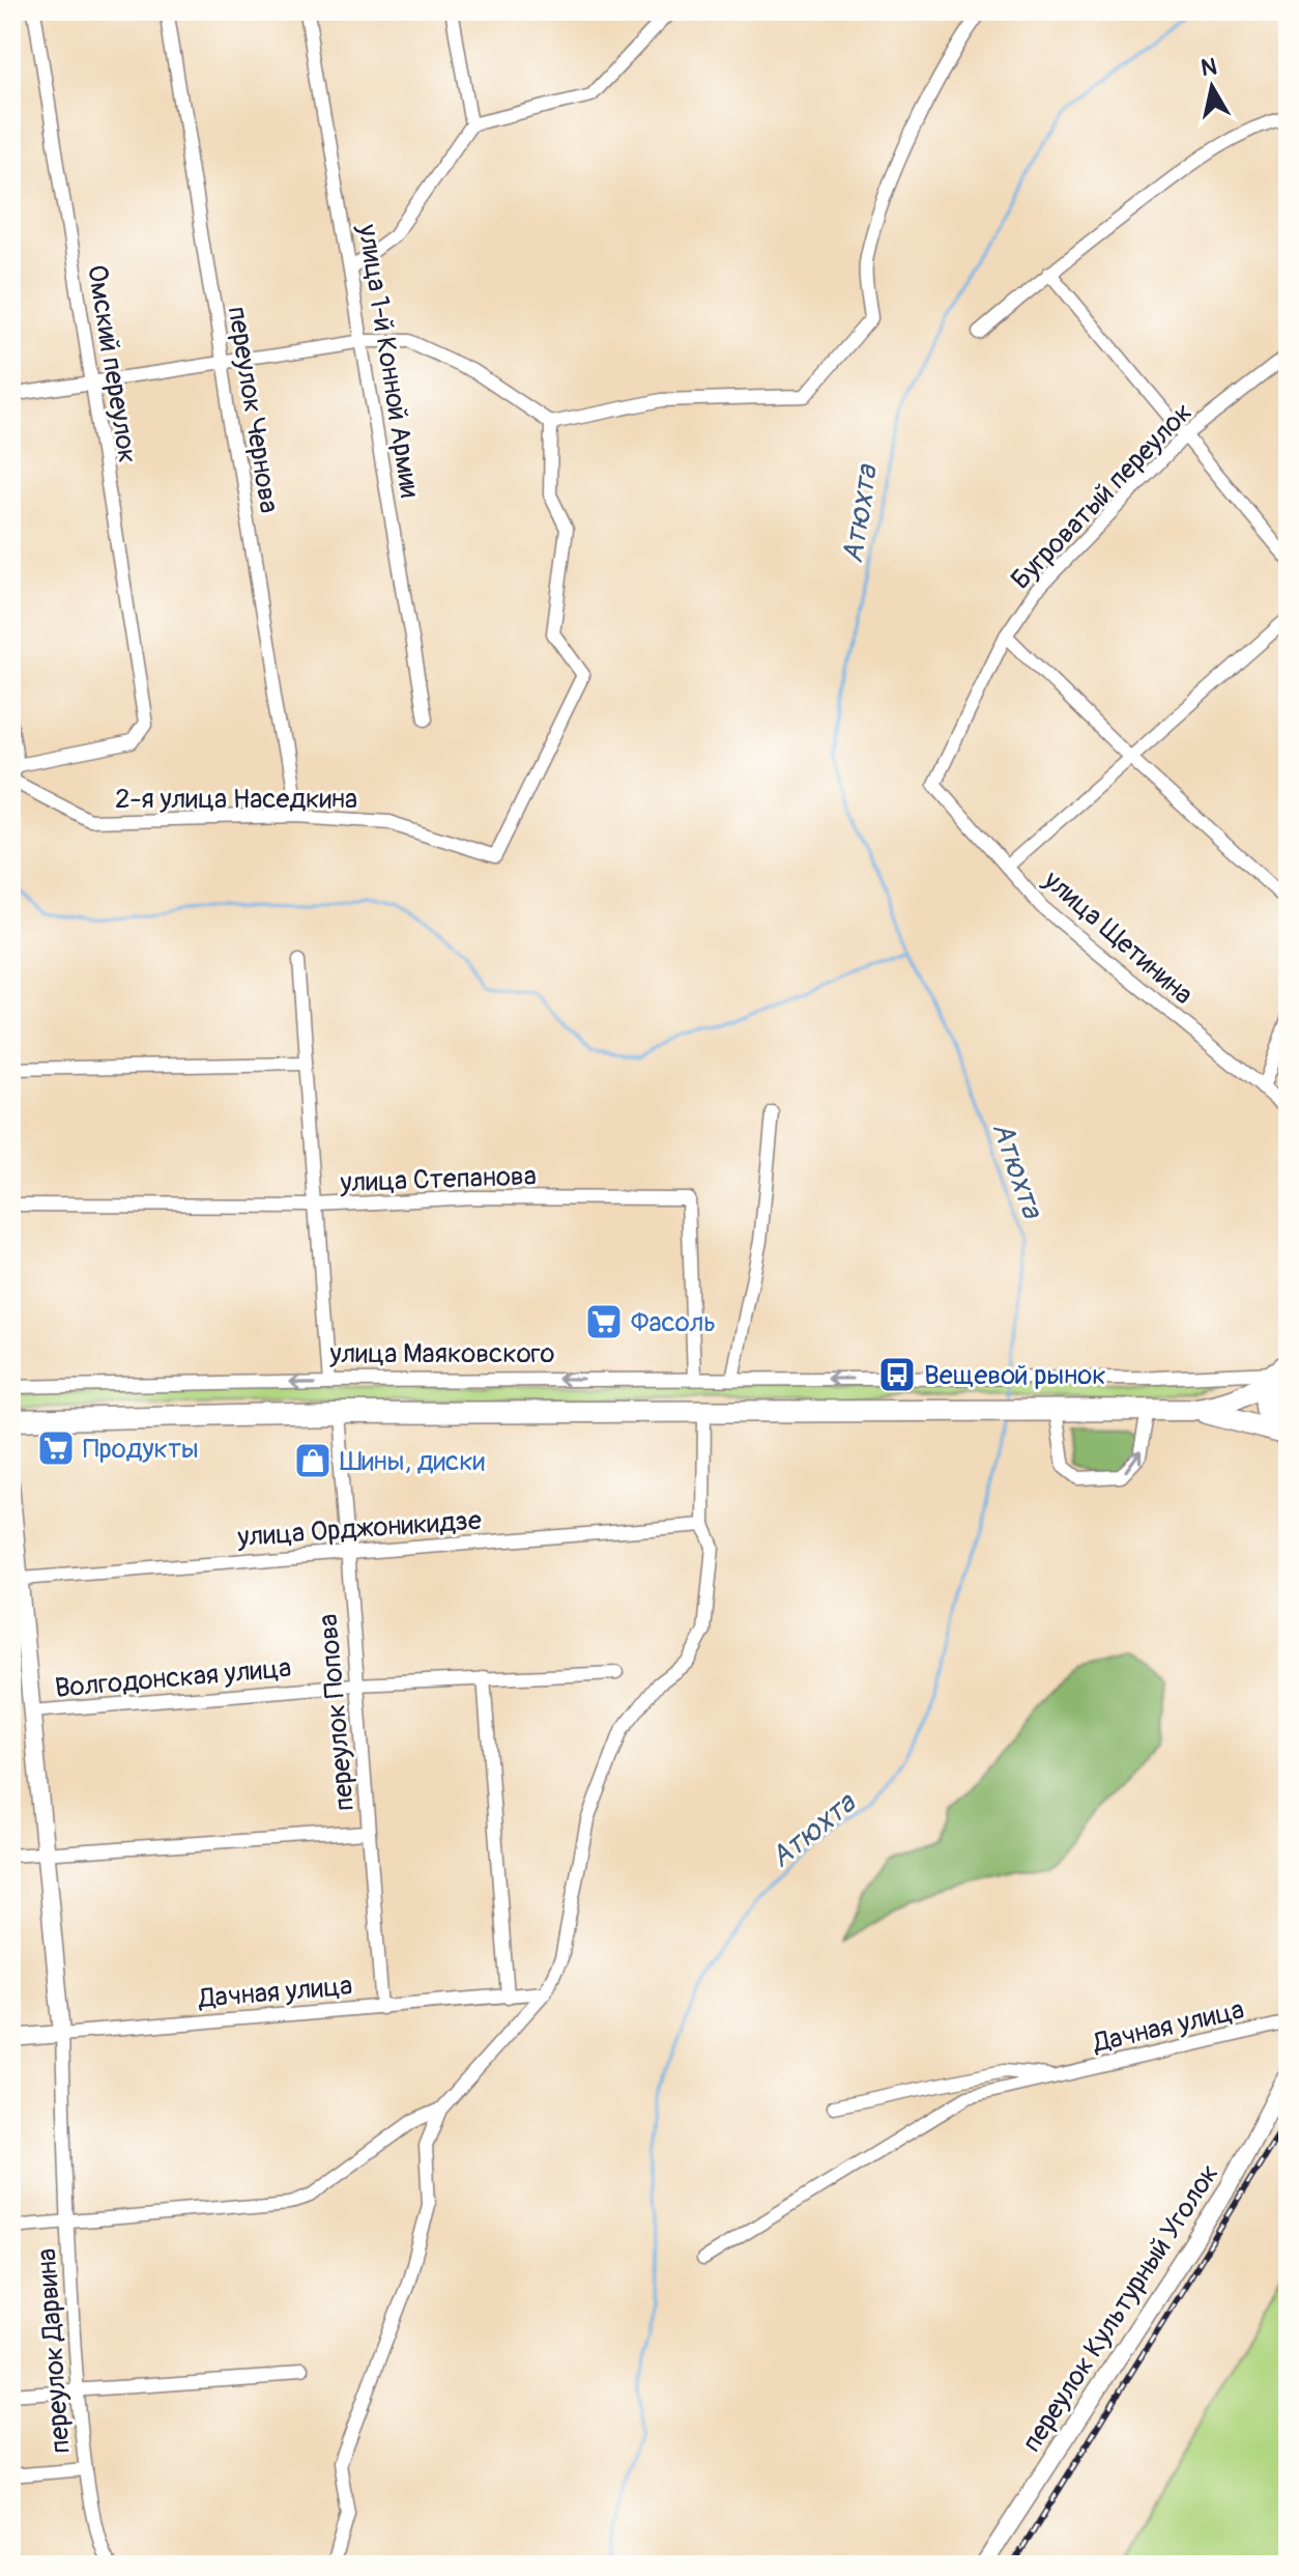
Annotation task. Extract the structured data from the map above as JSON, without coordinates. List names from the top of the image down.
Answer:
{
  "streets": {
    "street": [
      "улица 1-й Конной Армии",
      "Омский переулок",
      "переулок Чернова",
      "Бугроватый переулок",
      "2-я улица Наседкина",
      "улица Щетинина",
      "улица Степанова",
      "улица Маяковского",
      "улица Орджоникидзе",
      "Волгодонская улица",
      "переулок Попова",
      "Дачная улица",
      "переулок Культурный Уголок",
      "переулок Дарвина"
    ]
  },
  "crossings": [
    ["Омский переулок", "2-я улица Наседкина"],
    ["переулок Чернова", "2-я улица Наседкина"],
    ["Бугроватый переулок", "улица Щетинина"],
    ["улица Степанова", "улица Маяковского"],
    ["улица Орджоникидзе", "переулок Попова"],
    ["улица Орджоникидзе", "переулок Дарвина"],
    ["Волгодонская улица", "переулок Попова"],
    ["Волгодонская улица", "переулок Дарвина"],
    ["переулок Попова", "Дачная улица"],
    ["Дачная улица", "переулок Дарвина"]
  ],
  "one_way": ["улица Маяковского"],
  "water": ["Атюхта"],
  "places": {
    "supermarket": ["Фасоль", "Продукты"],
    "bus stop": ["Вещевой рынок"],
    "shop": ["Шины, диски"]
  },
  "north": "top"
}
